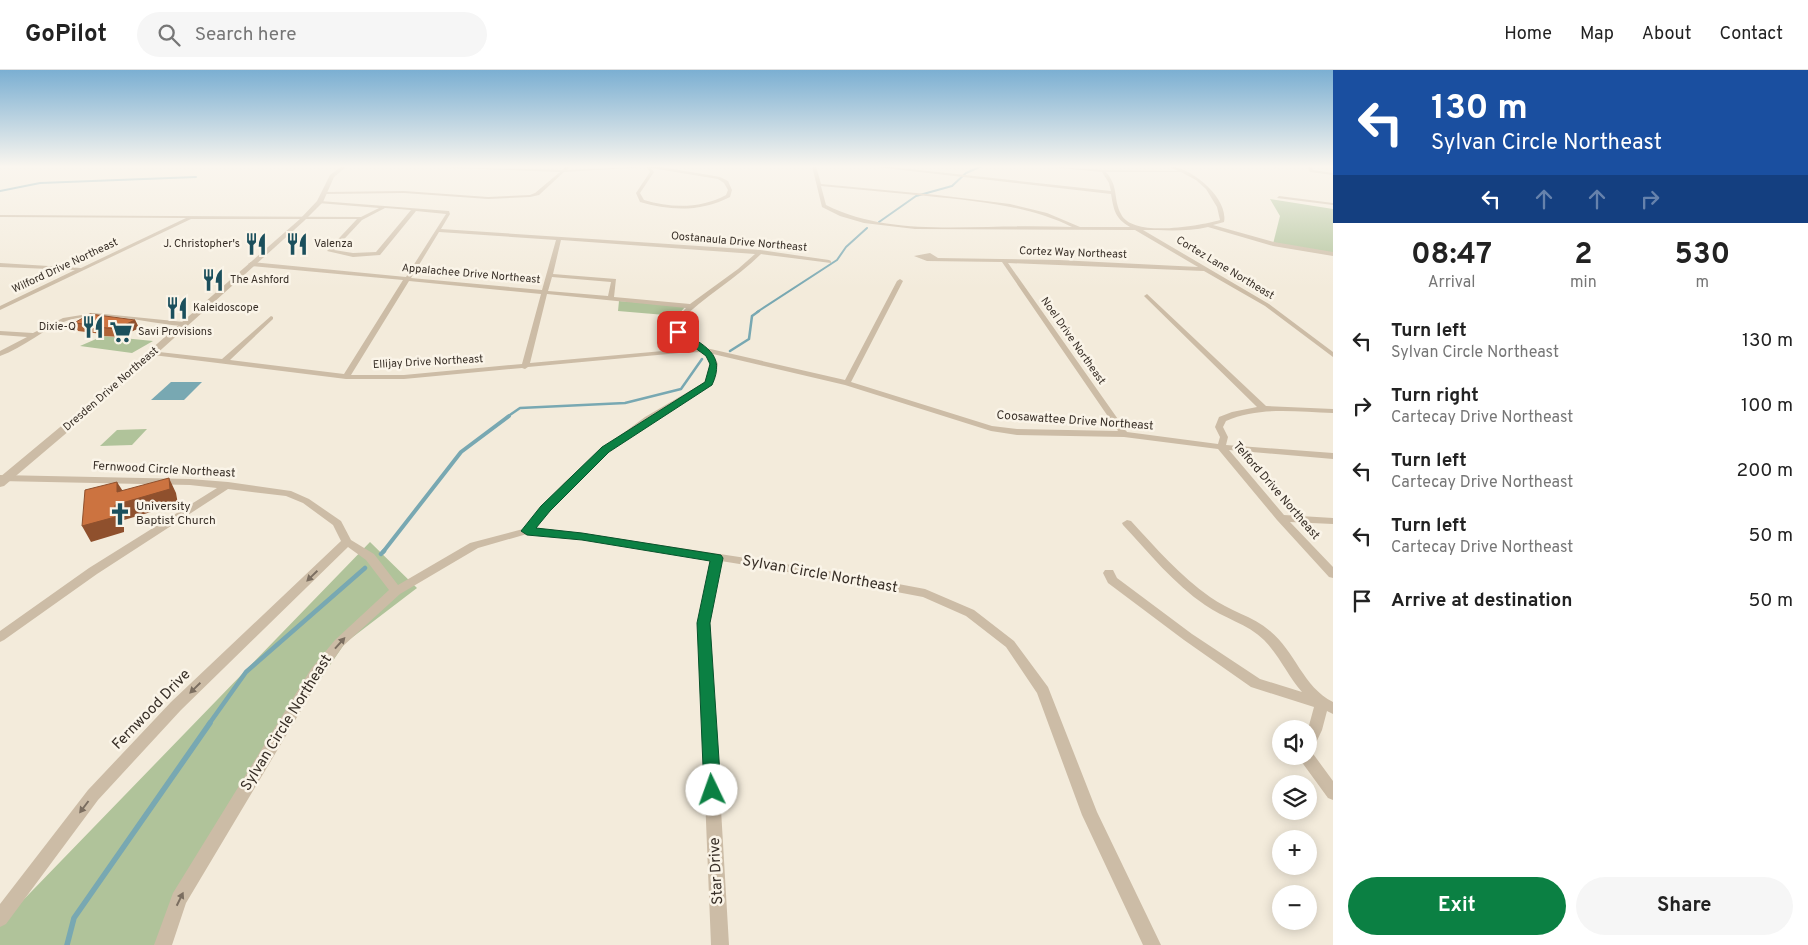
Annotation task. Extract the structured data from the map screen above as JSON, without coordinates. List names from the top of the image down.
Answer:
{
  "streets": {
    "street": [
      "Oostanaula Drive Northeast",
      "Cortez Way Northeast",
      "Wilford Drive Northeast",
      "Cortez Lane Northeast",
      "Appalachee Drive Northeast",
      "Noel Drive Northeast",
      "Ellijay Drive Northeast",
      "Dresden Drive Northeast",
      "Coosawattee Drive Northeast",
      "Fernwood Circle Northeast",
      "Telford Drive Northeast",
      "Sylvan Circle Northeast",
      "Fernwood Drive",
      "Star Drive"
    ]
  },
  "crossings": [
    ["Cortez Way Northeast", "Cortez Lane Northeast"],
    ["Cortez Way Northeast", "Noel Drive Northeast"],
    ["Appalachee Drive Northeast", "Dresden Drive Northeast"],
    ["Noel Drive Northeast", "Coosawattee Drive Northeast"],
    ["Ellijay Drive Northeast", "Dresden Drive Northeast"],
    ["Ellijay Drive Northeast", "Coosawattee Drive Northeast"],
    ["Dresden Drive Northeast", "Fernwood Circle Northeast"],
    ["Coosawattee Drive Northeast", "Telford Drive Northeast"],
    ["Fernwood Circle Northeast", "Sylvan Circle Northeast"],
    ["Fernwood Circle Northeast", "Fernwood Drive"],
    ["Sylvan Circle Northeast", "Star Drive"]
  ],
  "one_way": ["Fernwood Drive"],
  "places": {
    "restaurant": [
      "J. Christopher's",
      "Valenza",
      "The Ashford",
      "Kaleidoscope",
      "Dixie-Q"
    ],
    "supermarket": ["Savi Provisions"],
    "church": ["University Baptist Church"]
  },
  "page": {
    "header": "GoPilot",
    "search": "Search here",
    "nav": [
      "Home",
      "Map",
      "About",
      "Contact"
    ],
    "turn": ["130 m", "Sylvan Circle Northeast"],
    "eta": [
      "08:47",
      "Arrival",
      "2",
      "min",
      "530",
      "m"
    ],
    "list": [
      {
        "name": "Turn left",
        "note": "Sylvan Circle Northeast",
        "value": "130 m"
      },
      {
        "name": "Turn right",
        "note": "Cartecay Drive Northeast",
        "value": "100 m"
      },
      {
        "name": "Turn left",
        "note": "Cartecay Drive Northeast",
        "value": "200 m"
      },
      {
        "name": "Turn left",
        "note": "Cartecay Drive Northeast",
        "value": "50 m"
      },
      {
        "name": "Arrive at destination",
        "value": "50 m"
      }
    ],
    "map_buttons": ["+", "−"],
    "buttons": ["Exit", "Share"]
  }
}
